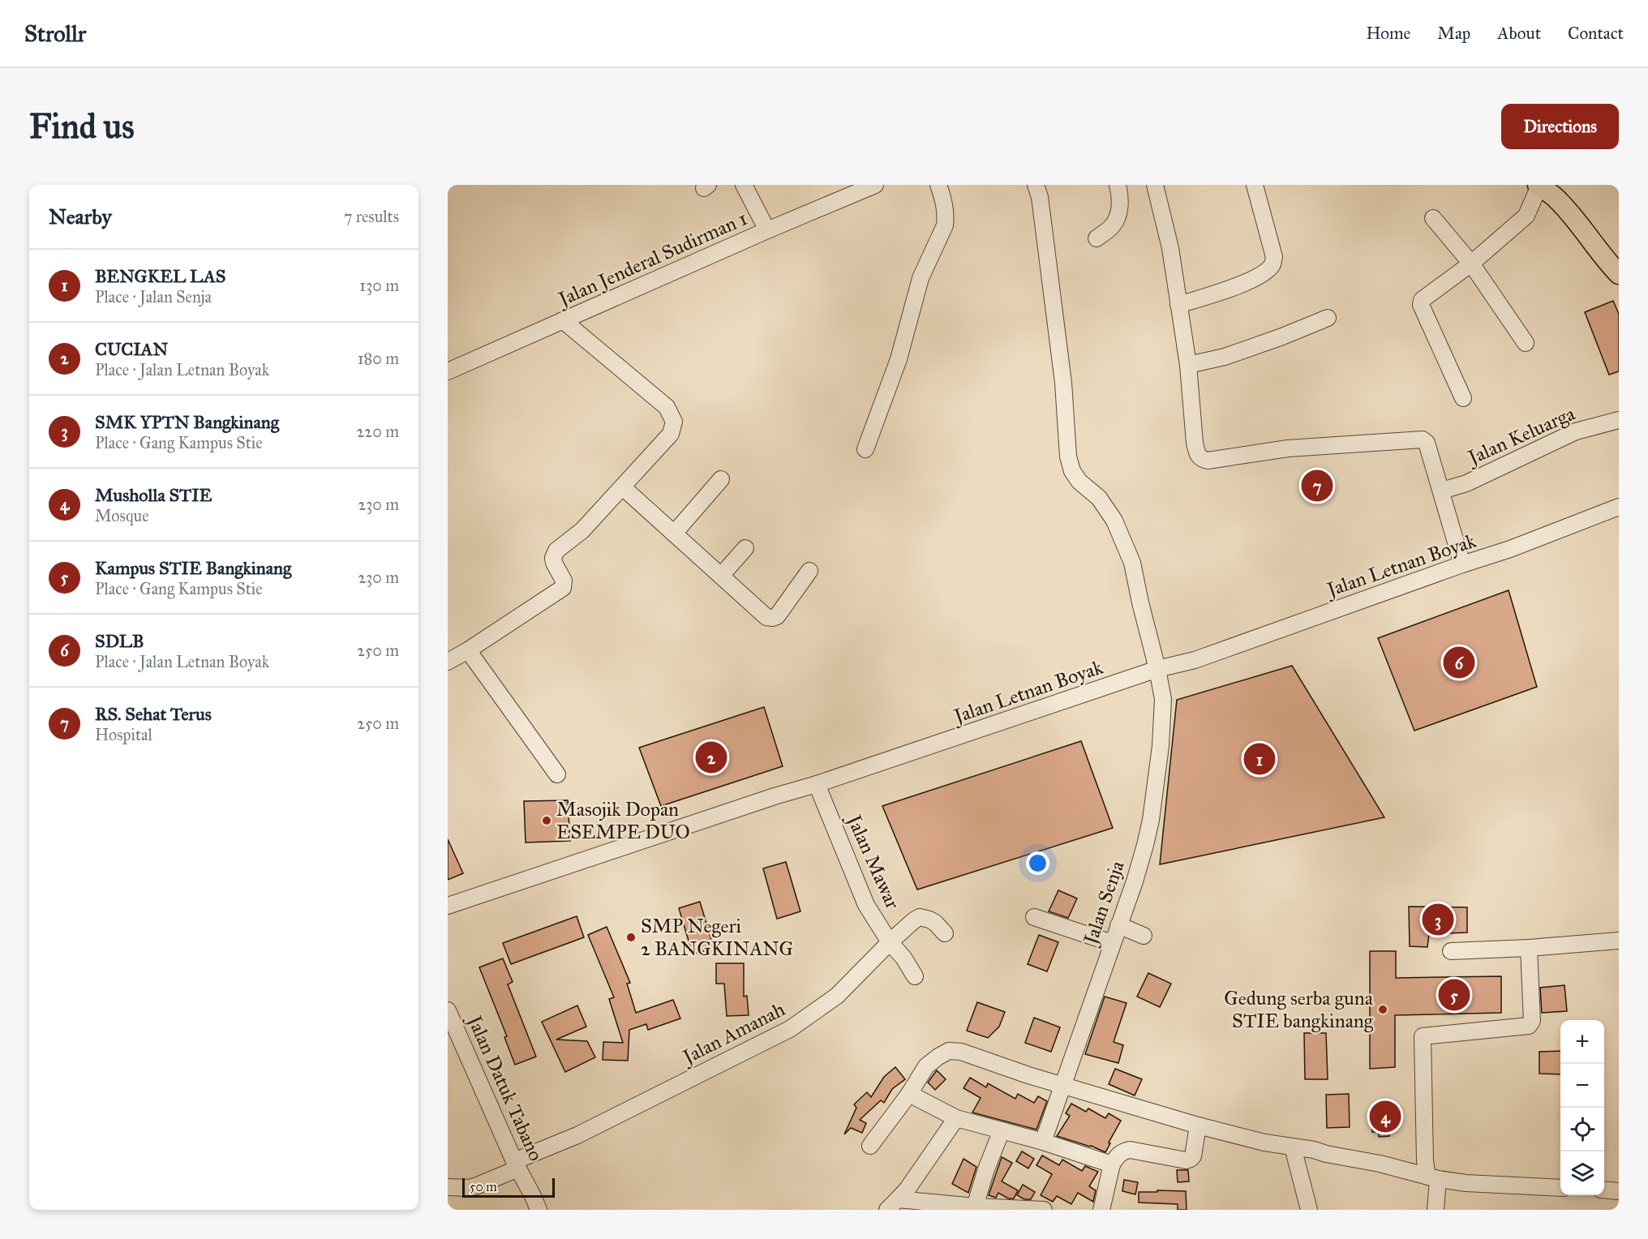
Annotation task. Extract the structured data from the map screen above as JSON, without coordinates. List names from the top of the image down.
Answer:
{
  "streets": {
    "street": [
      "Jalan Jenderal Sudirman 1",
      "Jalan Keluarga",
      "Jalan Letnan Boyak",
      "Jalan Mawar",
      "Jalan Senja",
      "Jalan Amanah",
      "Jalan Datuk Tabano"
    ]
  },
  "crossings": [
    ["Jalan Letnan Boyak", "Jalan Mawar"],
    ["Jalan Letnan Boyak", "Jalan Senja"],
    ["Jalan Mawar", "Jalan Amanah"],
    ["Jalan Amanah", "Jalan Datuk Tabano"]
  ],
  "places": ["Masojik Dopan ESEMPE DUO", "SMP Negeri 2 BANGKINANG", "Gedung serba guna STIE bangkinang"],
  "scale_bar": "50 m",
  "page": {
    "header": "Strollr",
    "nav": [
      "Home",
      "Map",
      "About",
      "Contact"
    ],
    "buttons": "Directions",
    "title": "Find us",
    "heading": ["Nearby", "7 results"],
    "list": [
      {
        "mark": "1",
        "name": "BENGKEL LAS",
        "note": "Place · Jalan Senja",
        "value": "130 m"
      },
      {
        "mark": "2",
        "name": "CUCIAN",
        "note": "Place · Jalan Letnan Boyak",
        "value": "180 m"
      },
      {
        "mark": "3",
        "name": "SMK YPTN Bangkinang",
        "note": "Place · Gang Kampus Stie",
        "value": "220 m"
      },
      {
        "mark": "4",
        "name": "Musholla STIE",
        "note": "Mosque",
        "value": "230 m"
      },
      {
        "mark": "5",
        "name": "Kampus STIE Bangkinang",
        "note": "Place · Gang Kampus Stie",
        "value": "230 m"
      },
      {
        "mark": "6",
        "name": "SDLB",
        "note": "Place · Jalan Letnan Boyak",
        "value": "250 m"
      },
      {
        "mark": "7",
        "name": "RS. Sehat Terus",
        "note": "Hospital",
        "value": "250 m"
      }
    ],
    "pins": [
      "7",
      "6",
      "2",
      "1",
      "3",
      "5",
      "4"
    ],
    "map_buttons": ["+", "−"],
    "scale": "50 m"
  }
}
